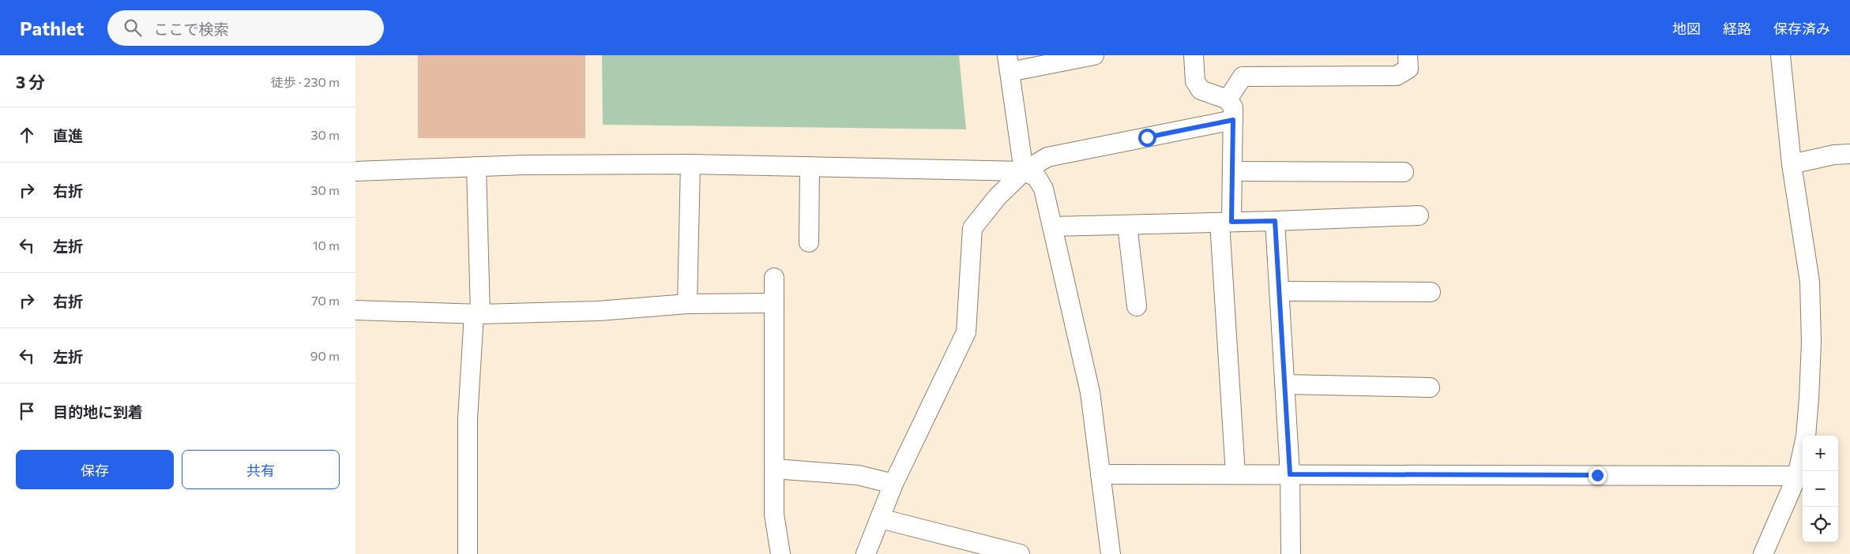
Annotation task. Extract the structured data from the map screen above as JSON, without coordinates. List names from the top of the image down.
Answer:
{
  "page": {
    "header": "Pathlet",
    "search": "ここで検索",
    "nav": ["地図", "経路", "保存済み"],
    "heading": ["3 分", "徒歩 · 230 m"],
    "list": [
      ["直進", "30 m"],
      ["右折", "30 m"],
      ["左折", "10 m"],
      ["右折", "70 m"],
      ["左折", "90 m"],
      "目的地に到着"
    ],
    "map_buttons": ["+", "−"],
    "buttons": ["保存", "共有"]
  }
}
